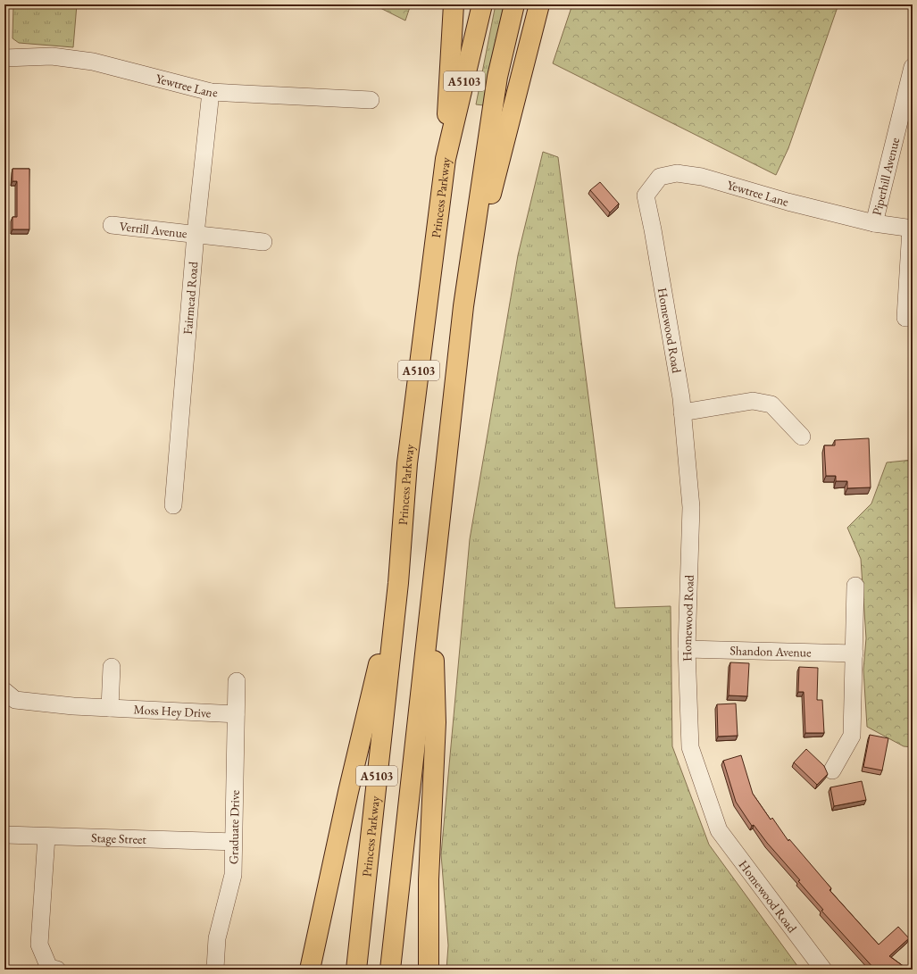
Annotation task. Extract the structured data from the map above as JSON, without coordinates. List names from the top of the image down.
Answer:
{
  "streets": {
    "highway": ["A5103", "Princess Parkway"],
    "street": [
      "Yewtree Lane",
      "Piperhill Avenue",
      "Verrill Avenue",
      "Fairmead Road",
      "Homewood Road",
      "Shandon Avenue",
      "Moss Hey Drive",
      "Graduate Drive",
      "Stage Street"
    ]
  },
  "crossings": [
    ["Yewtree Lane", "Piperhill Avenue"],
    ["Yewtree Lane", "Fairmead Road"],
    ["Yewtree Lane", "Homewood Road"],
    ["Verrill Avenue", "Fairmead Road"],
    ["Homewood Road", "Shandon Avenue"],
    ["Moss Hey Drive", "Graduate Drive"],
    ["Graduate Drive", "Stage Street"]
  ]
}
